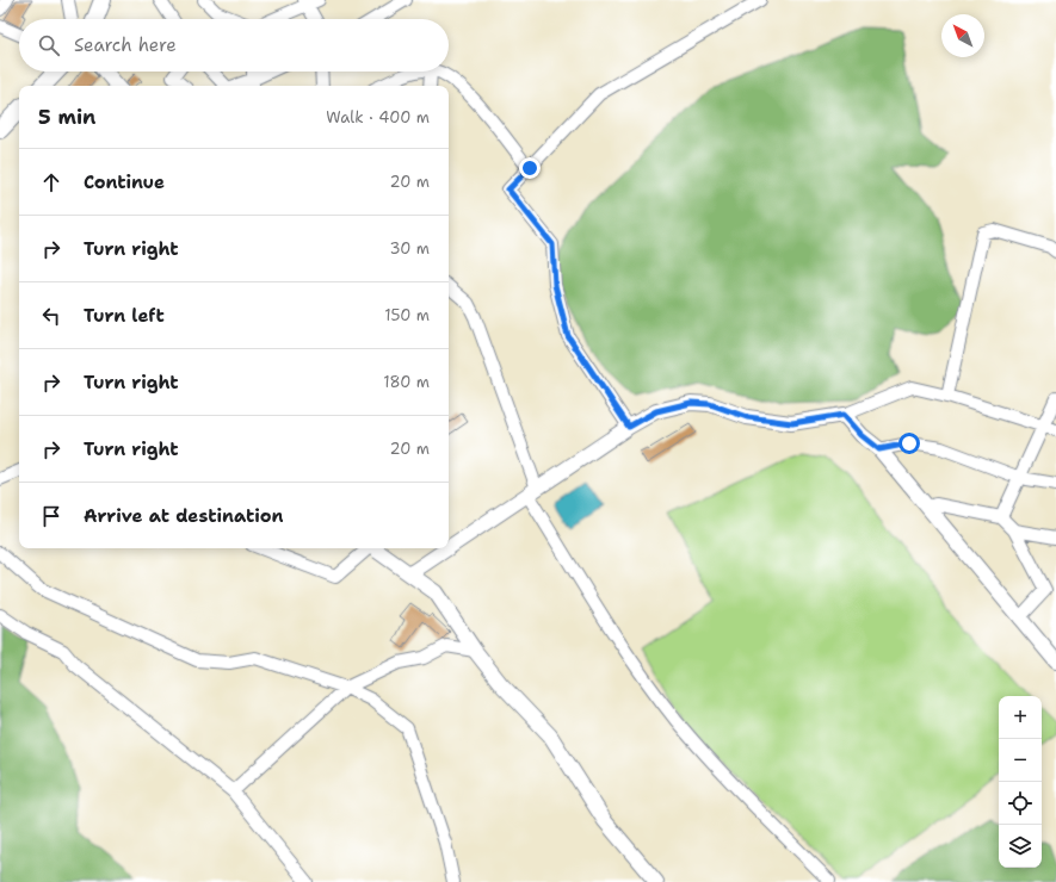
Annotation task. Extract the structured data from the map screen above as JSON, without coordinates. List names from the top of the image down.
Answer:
{
  "north": "top left",
  "page": {
    "search": "Search here",
    "heading": ["5 min", "Walk · 400 m"],
    "list": [
      ["Continue", "20 m"],
      ["Turn right", "30 m"],
      ["Turn left", "150 m"],
      ["Turn right", "180 m"],
      ["Turn right", "20 m"],
      "Arrive at destination"
    ],
    "map_buttons": ["+", "−"]
  }
}
